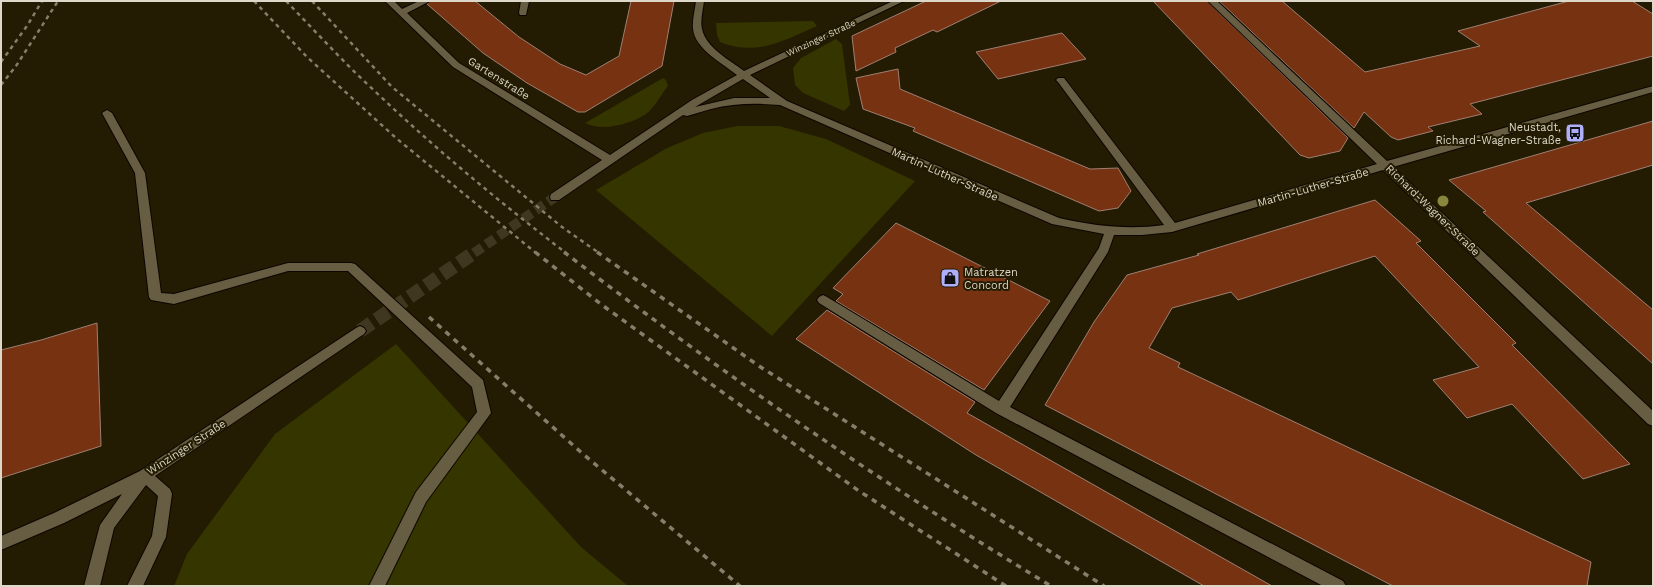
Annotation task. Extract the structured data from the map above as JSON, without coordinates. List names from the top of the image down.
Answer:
{
  "streets": {
    "street": [
      "Winzinger Straße",
      "Gartenstraße",
      "Martin-Luther-Straße",
      "Richard-Wagner-Straße"
    ]
  },
  "crossings": [
    ["Winzinger Straße", "Martin-Luther-Straße"],
    ["Martin-Luther-Straße", "Richard-Wagner-Straße"]
  ],
  "places": {
    "bus stop": ["Neustadt, Richard-Wagner-Straße"],
    "shop": ["Matratzen Concord"]
  }
}
